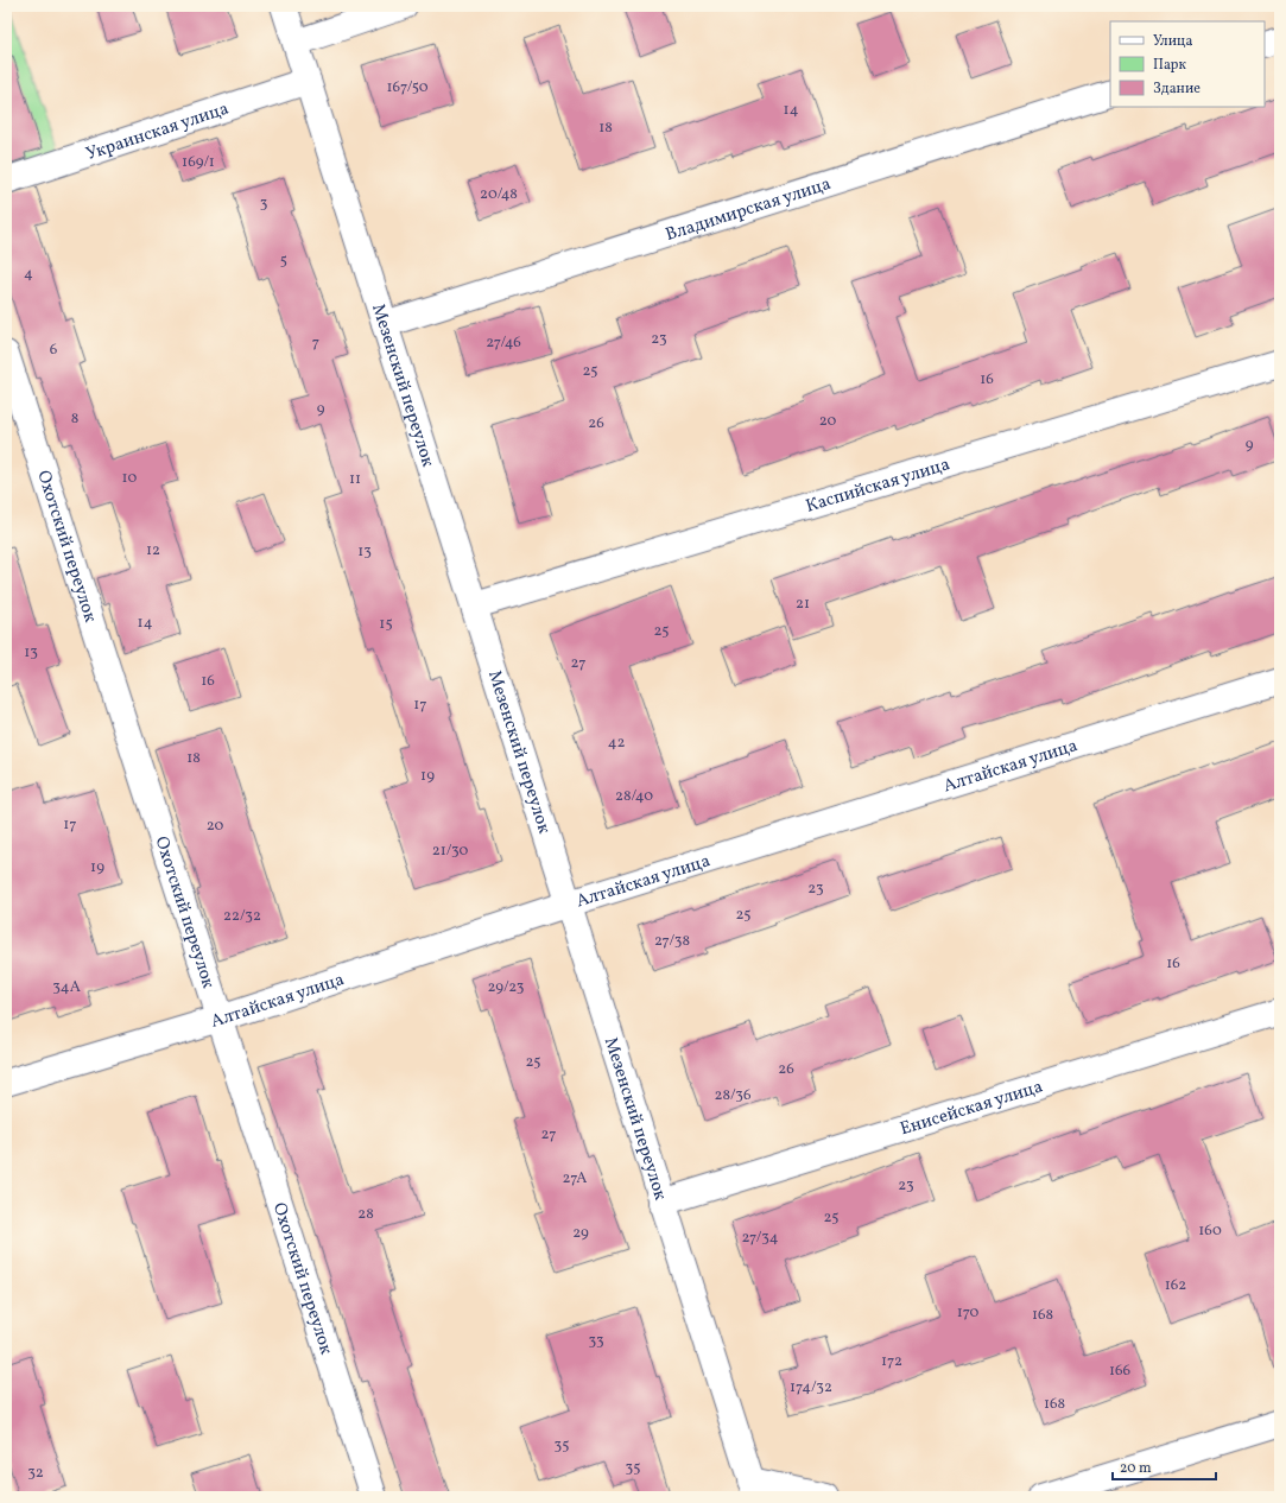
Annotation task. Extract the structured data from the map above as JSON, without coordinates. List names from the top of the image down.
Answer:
{
  "streets": {
    "street": [
      "Украинская улица",
      "Владимирская улица",
      "Мезенский переулок",
      "Каспийская улица",
      "Охотский переулок",
      "Алтайская улица",
      "Енисейская улица"
    ]
  },
  "crossings": [
    ["Украинская улица", "Мезенский переулок"],
    ["Владимирская улица", "Мезенский переулок"],
    ["Мезенский переулок", "Каспийская улица"],
    ["Мезенский переулок", "Алтайская улица"],
    ["Мезенский переулок", "Енисейская улица"],
    ["Охотский переулок", "Алтайская улица"]
  ],
  "house_numbers": [
    "167/50",
    "14",
    "18",
    "169/1",
    "20/48",
    "3",
    "5",
    "4",
    "23",
    "7",
    "27/46",
    "6",
    "25",
    "16",
    "9",
    "8",
    "20",
    "26",
    "9",
    "10",
    "11",
    "12",
    "13",
    "21",
    "14",
    "15",
    "25",
    "13",
    "27",
    "16",
    "17",
    "42",
    "18",
    "19",
    "28/40",
    "17",
    "20",
    "21/30",
    "19",
    "23",
    "25",
    "22/32",
    "27/38",
    "16",
    "34А",
    "29/23",
    "25",
    "26",
    "28/36",
    "27",
    "27А",
    "23",
    "28",
    "25",
    "160",
    "29",
    "27/34",
    "162",
    "170",
    "168",
    "33",
    "172",
    "166",
    "174/32",
    "168",
    "35",
    "35",
    "32"
  ],
  "legend": ["Улица", "Парк", "Здание"],
  "scale_bar": "20 m"
}
